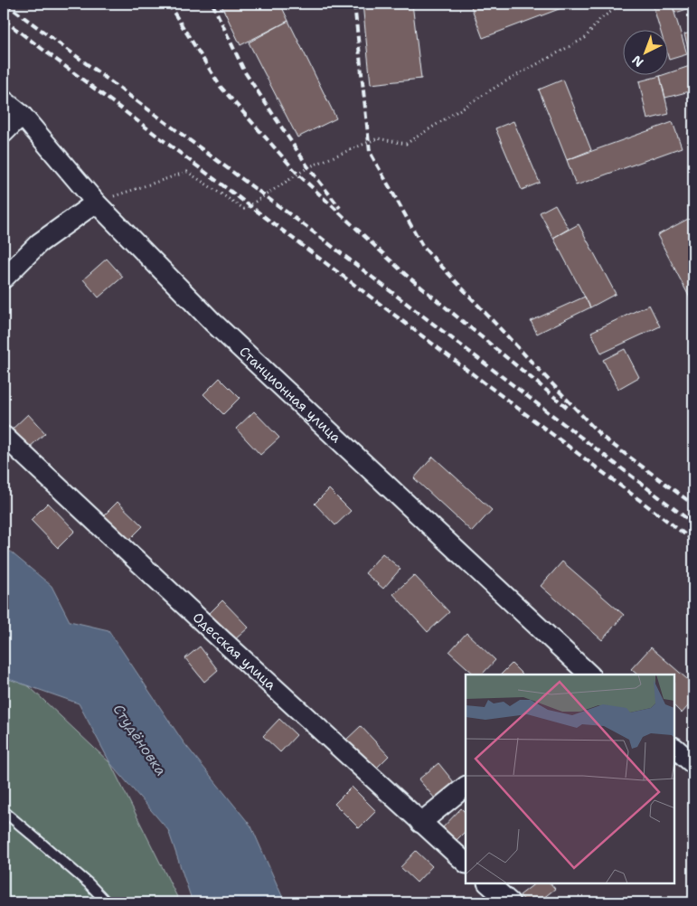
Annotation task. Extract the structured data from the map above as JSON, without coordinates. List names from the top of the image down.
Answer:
{
  "streets": {
    "street": ["Станционная улица", "Одесская улица"]
  },
  "water": ["Студёновка"],
  "north": "bottom left"
}
